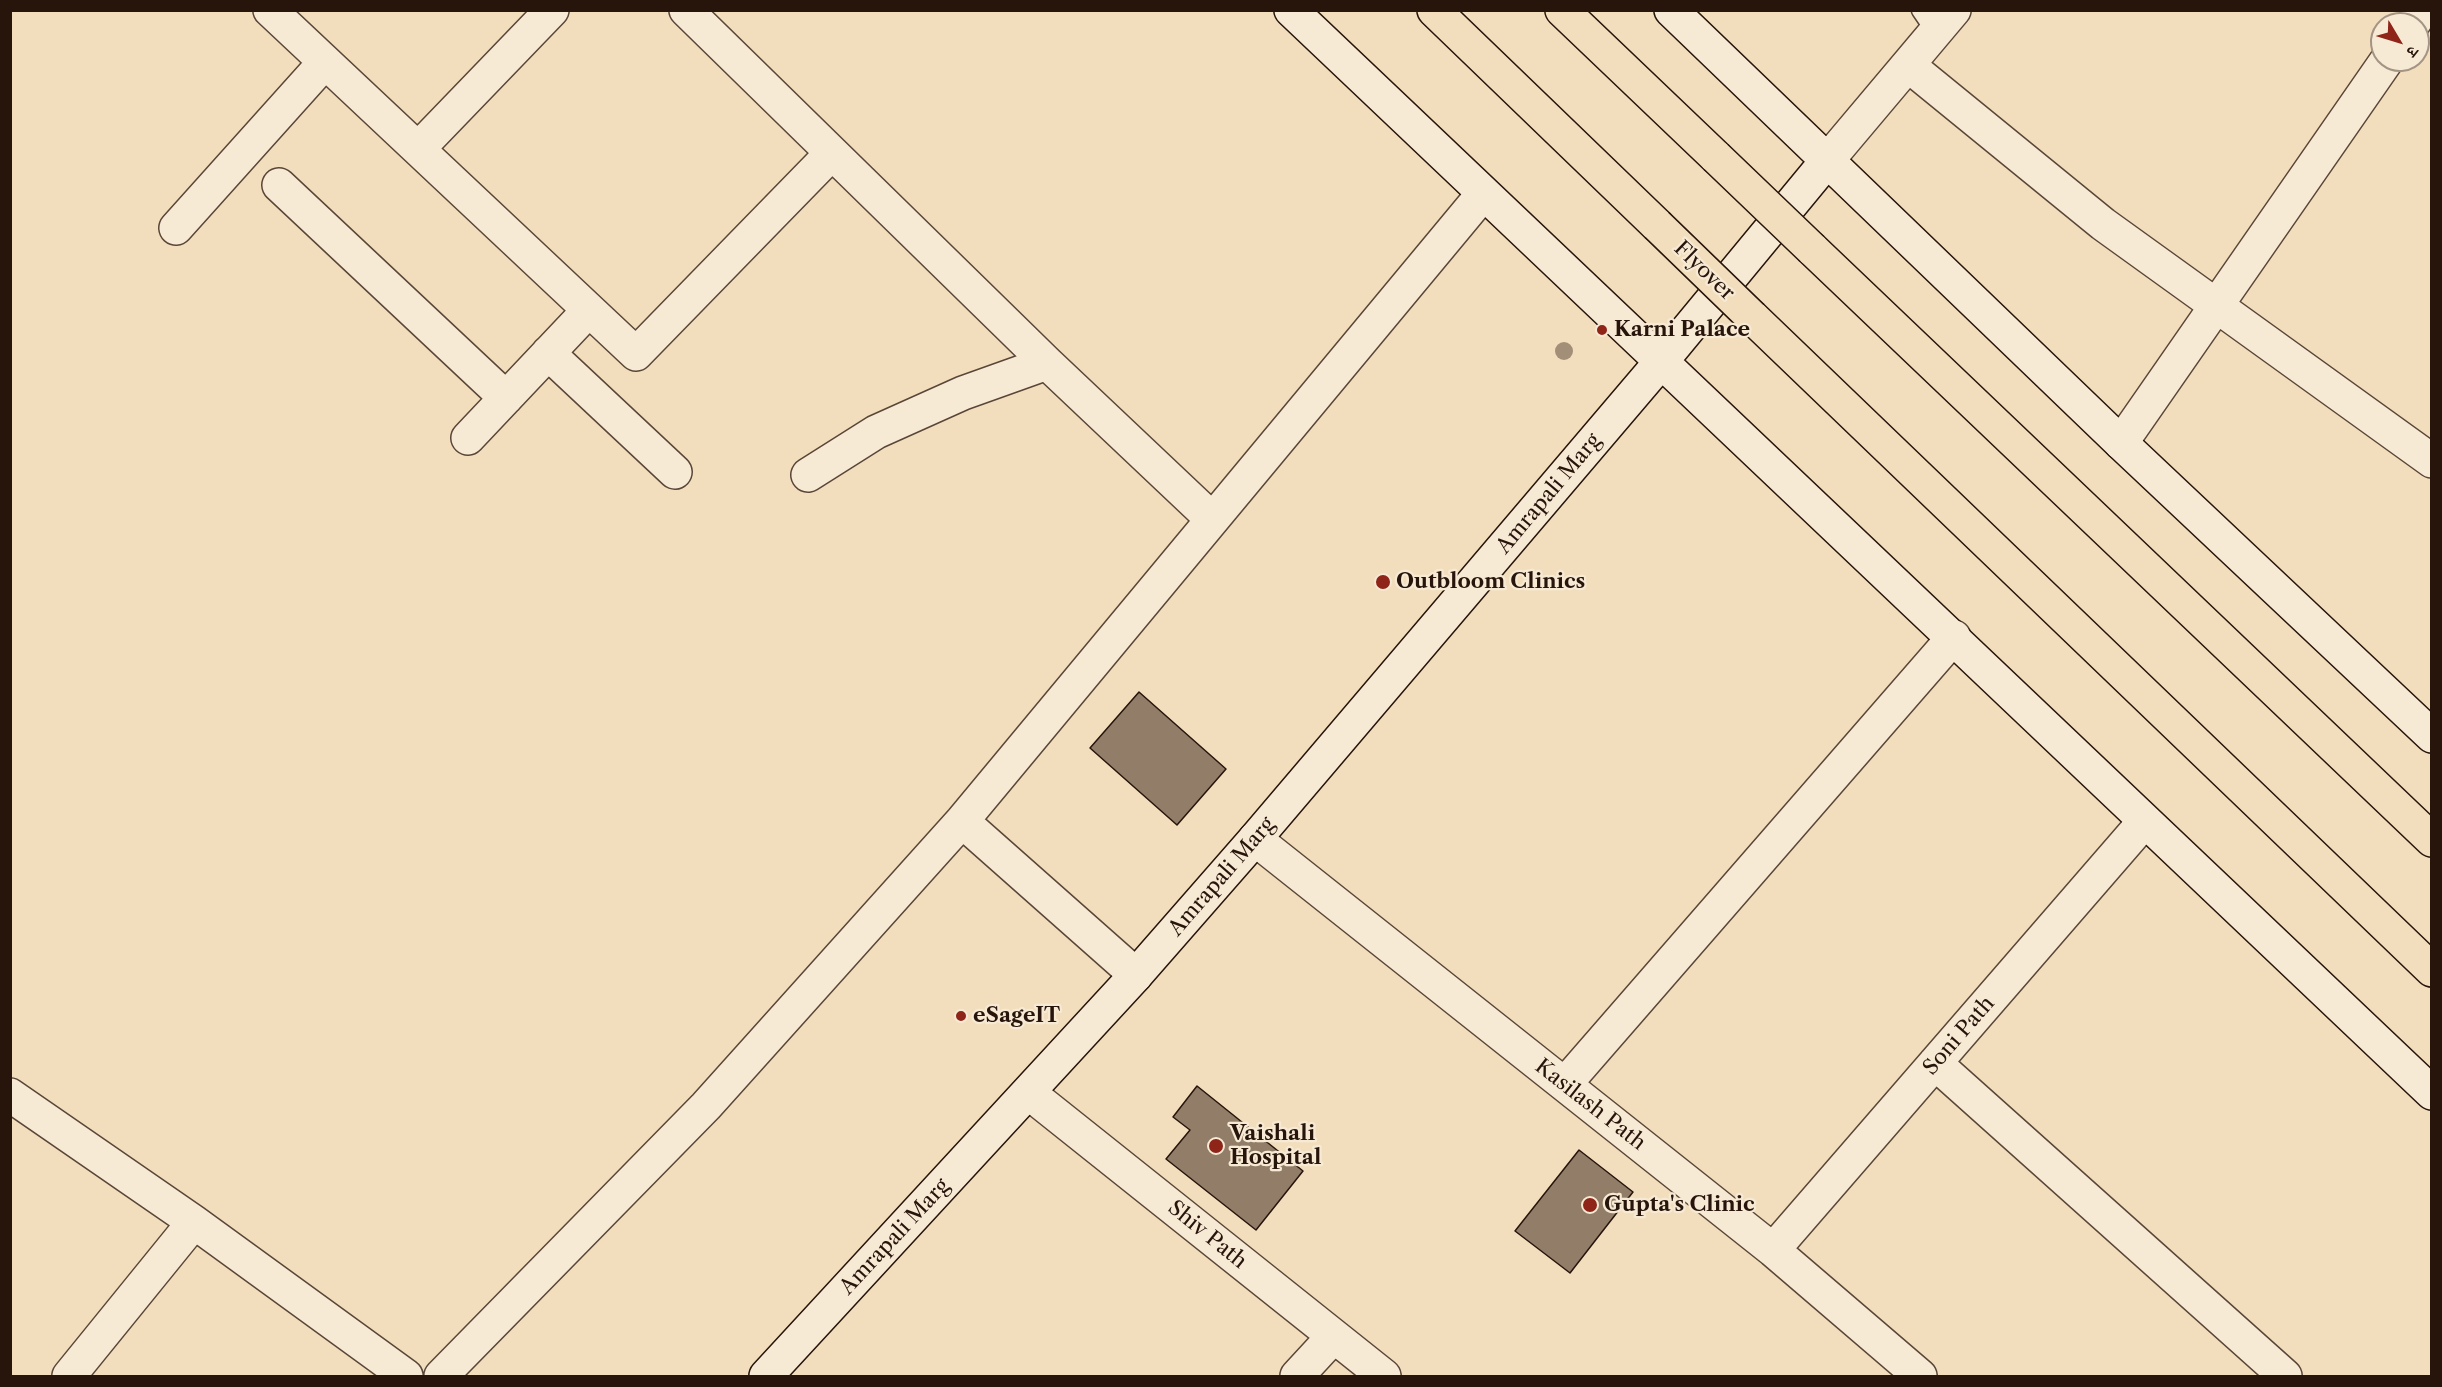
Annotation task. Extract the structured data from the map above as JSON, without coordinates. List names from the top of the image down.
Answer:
{
  "streets": {
    "highway": ["Flyover"],
    "street": [
      "Amrapali Marg",
      "Soni Path",
      "Kasilash Path",
      "Shiv Path"
    ]
  },
  "crossings": [
    ["Amrapali Marg", "Kasilash Path"],
    ["Amrapali Marg", "Shiv Path"],
    ["Soni Path", "Kasilash Path"]
  ],
  "places": [
    "Karni Palace",
    "Outbloom Clinics",
    "eSageIT",
    "Vaishali Hospital",
    "Gupta's Clinic"
  ],
  "north": "bottom right"
}
